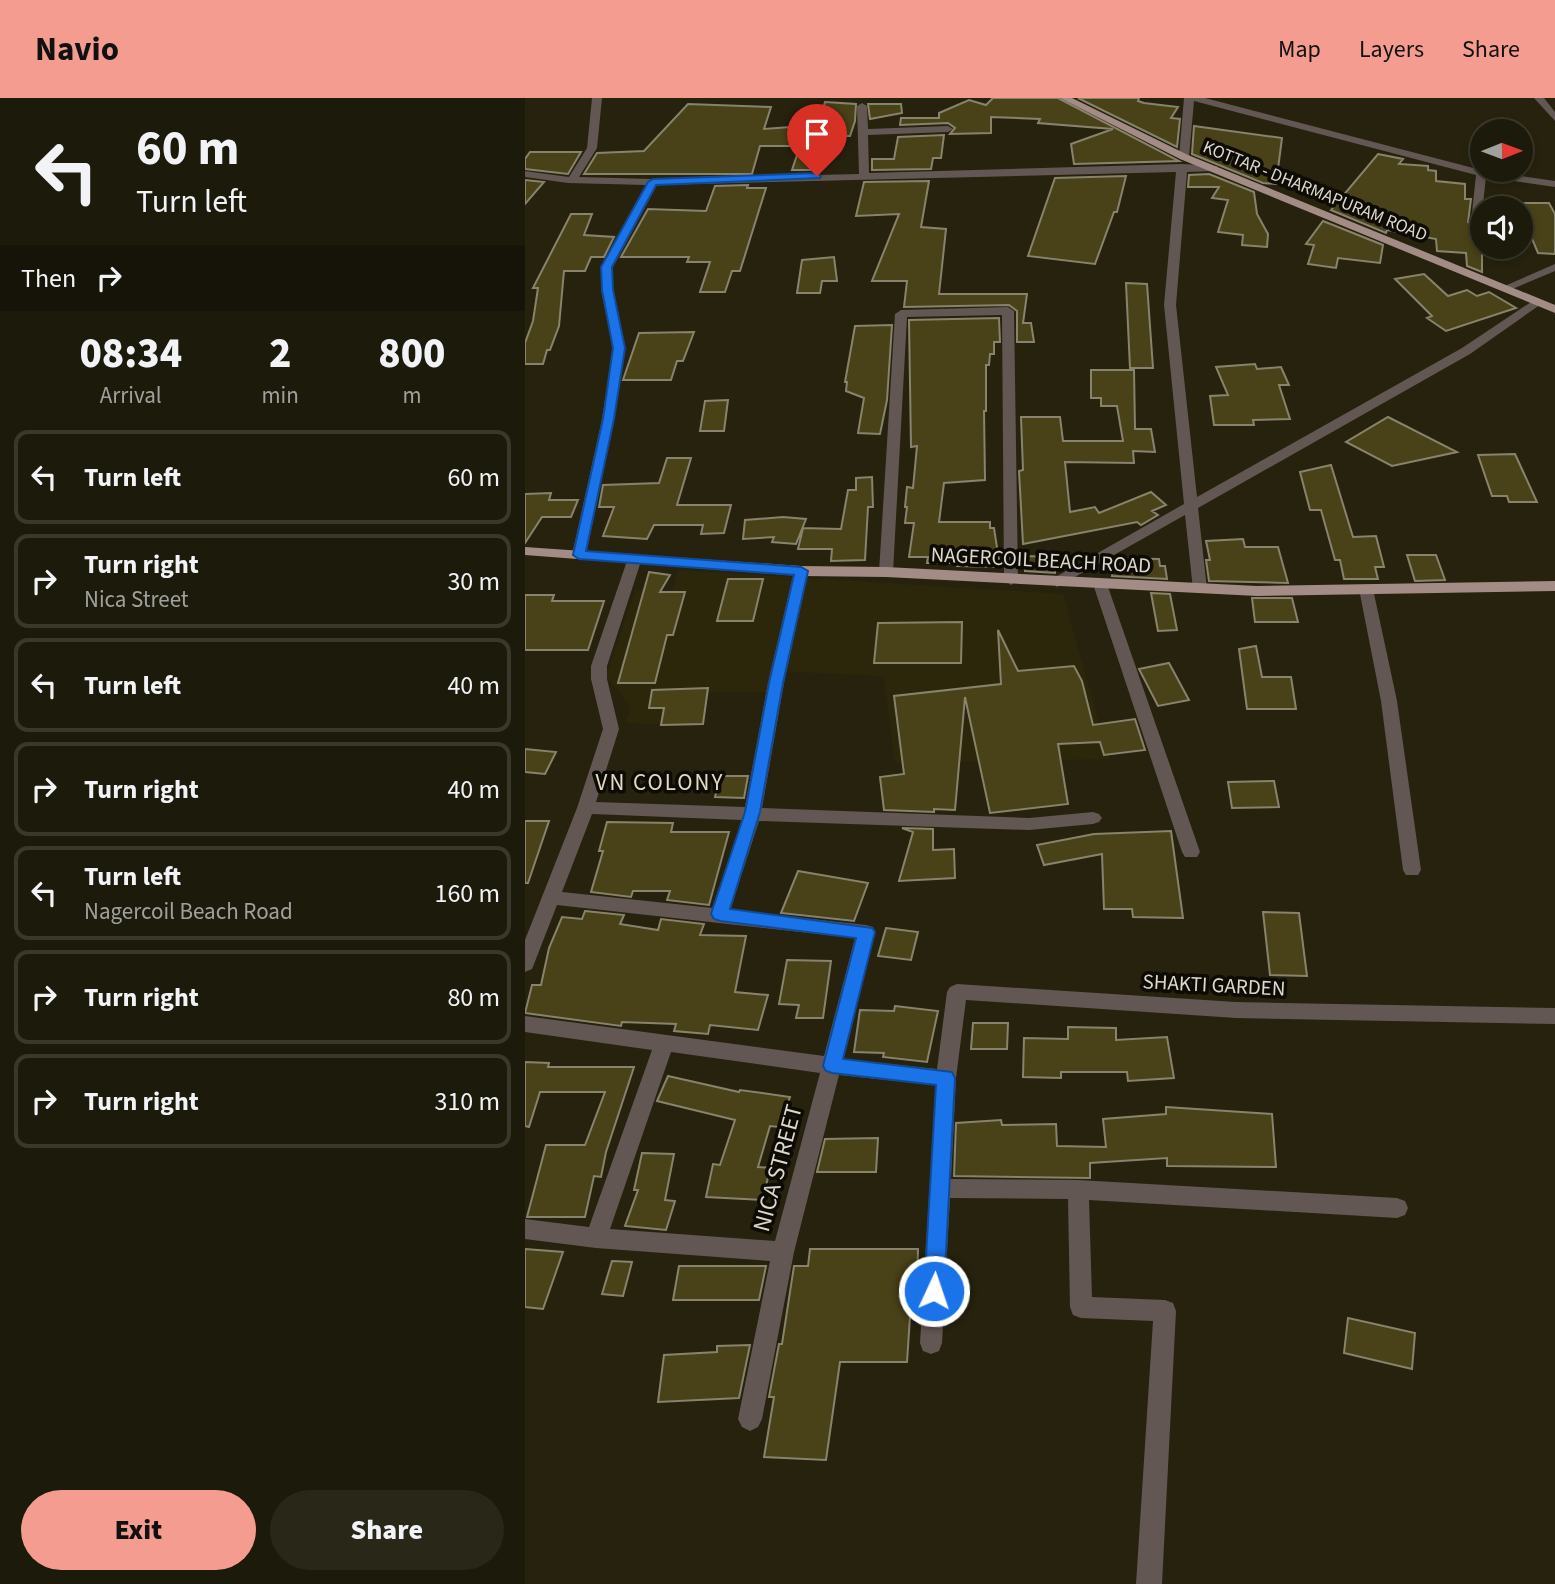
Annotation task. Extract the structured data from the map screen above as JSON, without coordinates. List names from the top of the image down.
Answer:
{
  "streets": {
    "main road": ["KOTTAR - DHARMAPURAM ROAD", "NAGERCOIL BEACH ROAD"],
    "street": ["SHAKTI GARDEN", "NICA STREET"]
  },
  "districts": ["VN COLONY"],
  "north": "right",
  "page": {
    "header": "Navio",
    "nav": ["Map", "Layers", "Share"],
    "turn": ["60 m", "Turn left"],
    "then": "Then",
    "eta": [
      "08:34",
      "Arrival",
      "2",
      "min",
      "800",
      "m"
    ],
    "list": [
      {
        "name": "Turn left",
        "value": "60 m"
      },
      {
        "name": "Turn right",
        "note": "Nica Street",
        "value": "30 m"
      },
      {
        "name": "Turn left",
        "value": "40 m"
      },
      {
        "name": "Turn right",
        "value": "40 m"
      },
      {
        "name": "Turn left",
        "note": "Nagercoil Beach Road",
        "value": "160 m"
      },
      {
        "name": "Turn right",
        "value": "80 m"
      },
      {
        "name": "Turn right",
        "value": "310 m"
      }
    ],
    "buttons": ["Exit", "Share"]
  }
}
